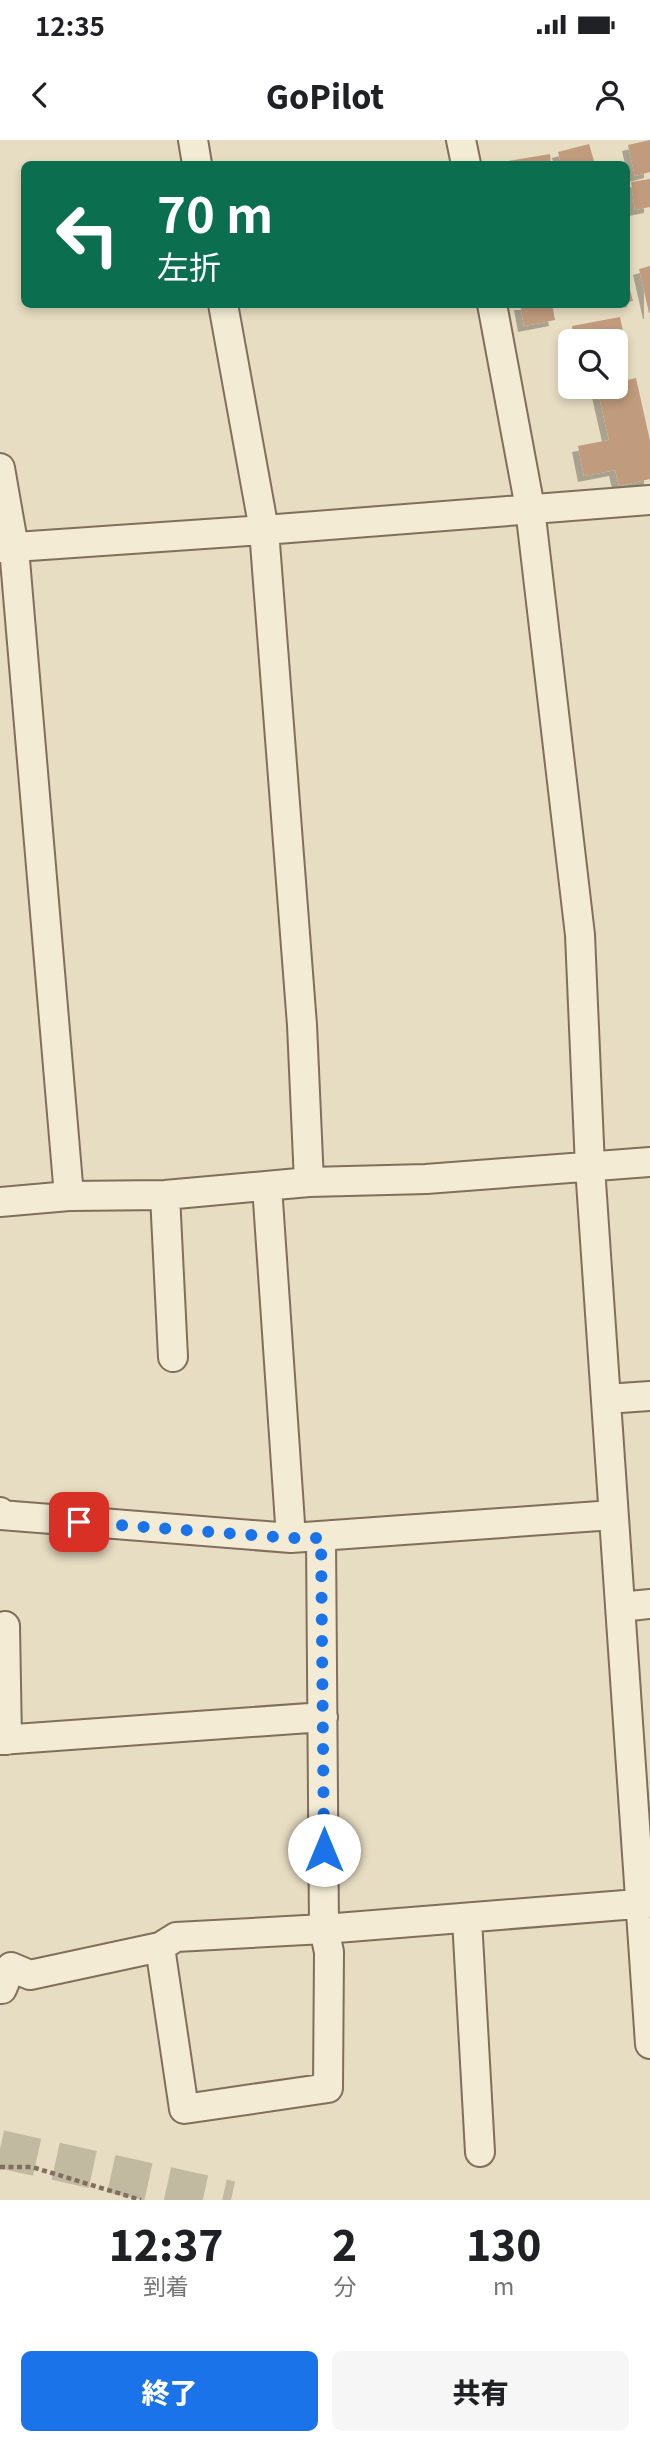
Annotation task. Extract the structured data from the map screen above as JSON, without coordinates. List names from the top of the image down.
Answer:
{
  "page": {
    "status": "12:35",
    "header": "GoPilot",
    "turn": ["70 m", "左折"],
    "eta": [
      "12:37",
      "到着",
      "2",
      "分",
      "130",
      "m"
    ],
    "buttons": ["終了", "共有"]
  }
}
